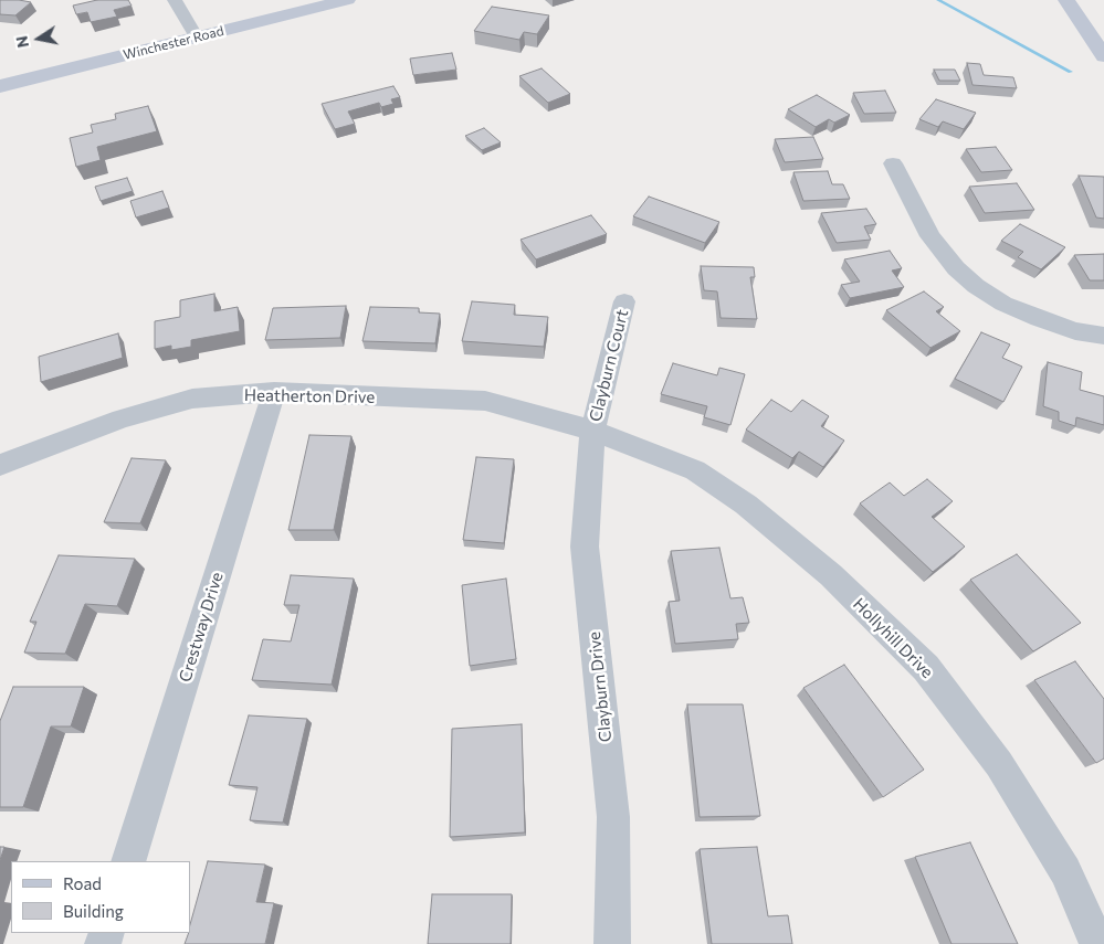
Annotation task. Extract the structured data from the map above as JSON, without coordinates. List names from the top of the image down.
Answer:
{
  "streets": {
    "street": [
      "Winchester Road",
      "Clayburn Court",
      "Heatherton Drive",
      "Crestway Drive",
      "Hollyhill Drive",
      "Clayburn Drive"
    ]
  },
  "crossings": [
    ["Clayburn Court", "Heatherton Drive"],
    ["Clayburn Court", "Hollyhill Drive"],
    ["Clayburn Court", "Clayburn Drive"],
    ["Heatherton Drive", "Crestway Drive"],
    ["Heatherton Drive", "Hollyhill Drive"],
    ["Heatherton Drive", "Clayburn Drive"],
    ["Hollyhill Drive", "Clayburn Drive"]
  ],
  "legend": ["Road", "Building"],
  "north": "left"
}
